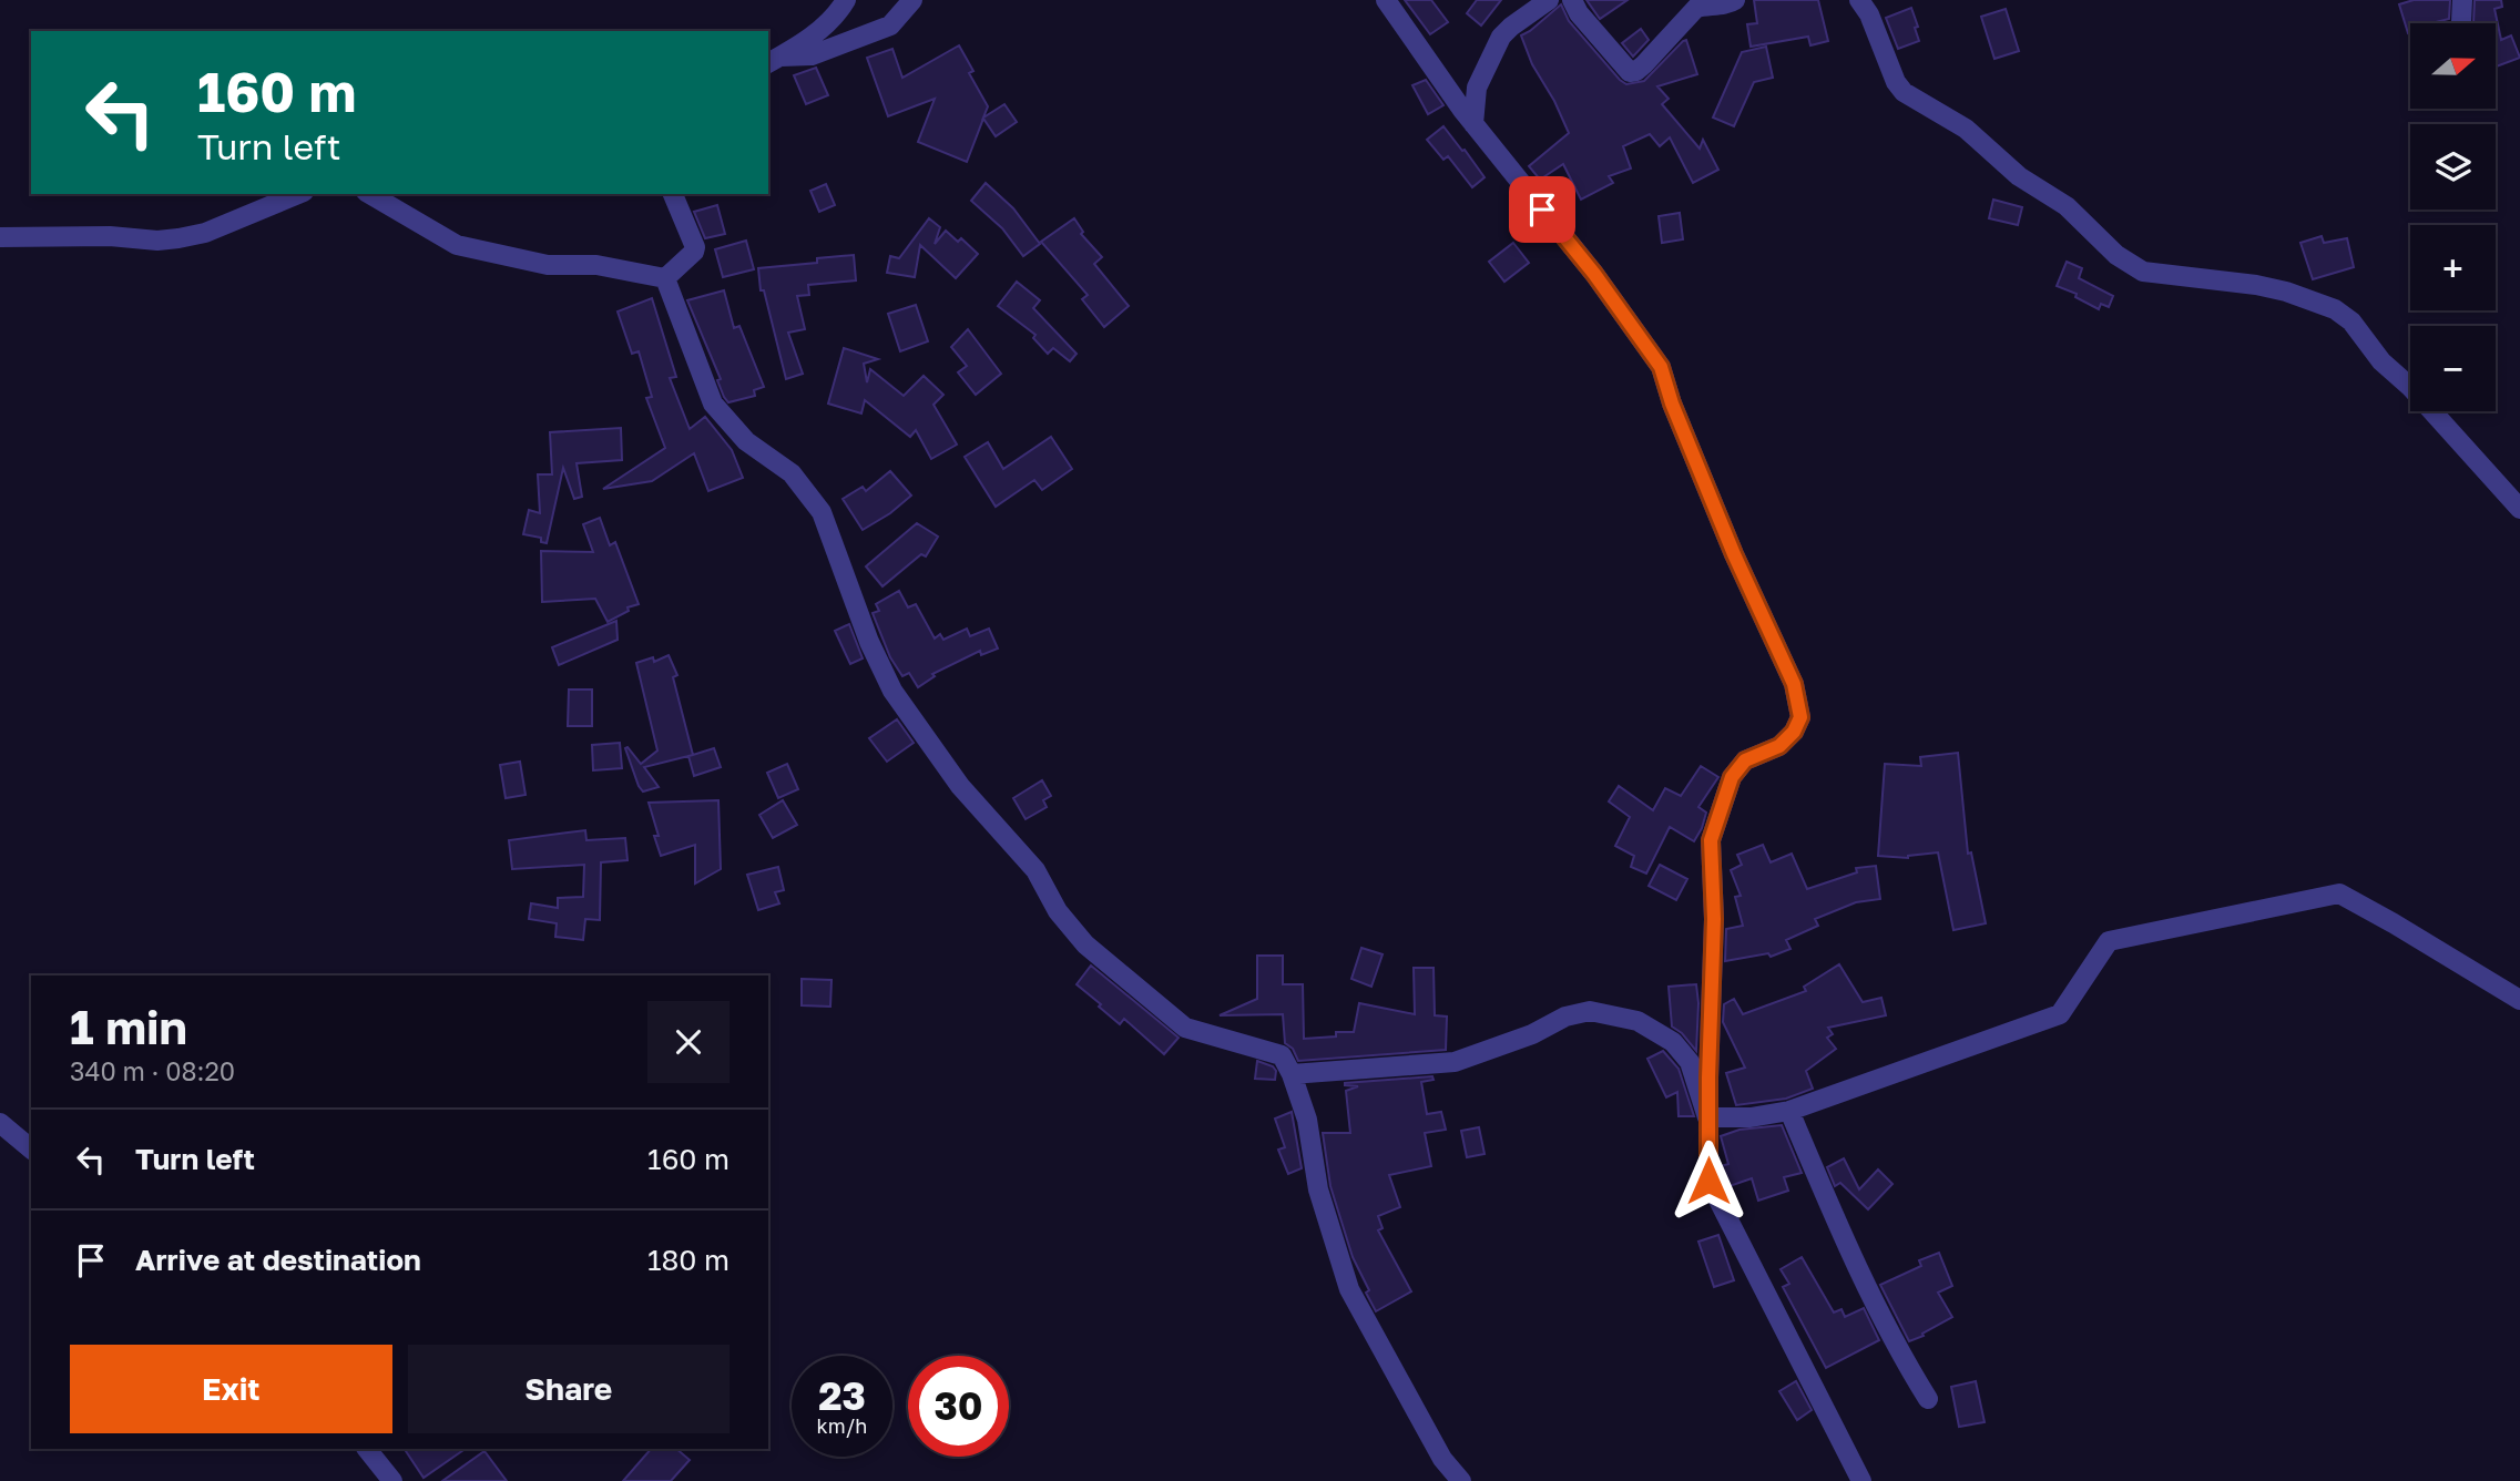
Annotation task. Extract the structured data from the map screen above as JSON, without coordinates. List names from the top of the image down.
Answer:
{
  "north": "right",
  "page": {
    "map_buttons": ["+", "−"],
    "turn": ["160 m", "Turn left"],
    "heading": ["1 min", "340 m · 08:20"],
    "list": [
      {
        "name": "Turn left",
        "value": "160 m"
      },
      {
        "name": "Arrive at destination",
        "value": "180 m"
      }
    ],
    "buttons": ["Exit", "Share"],
    "speed": "23 km/h",
    "limit": "30"
  }
}
